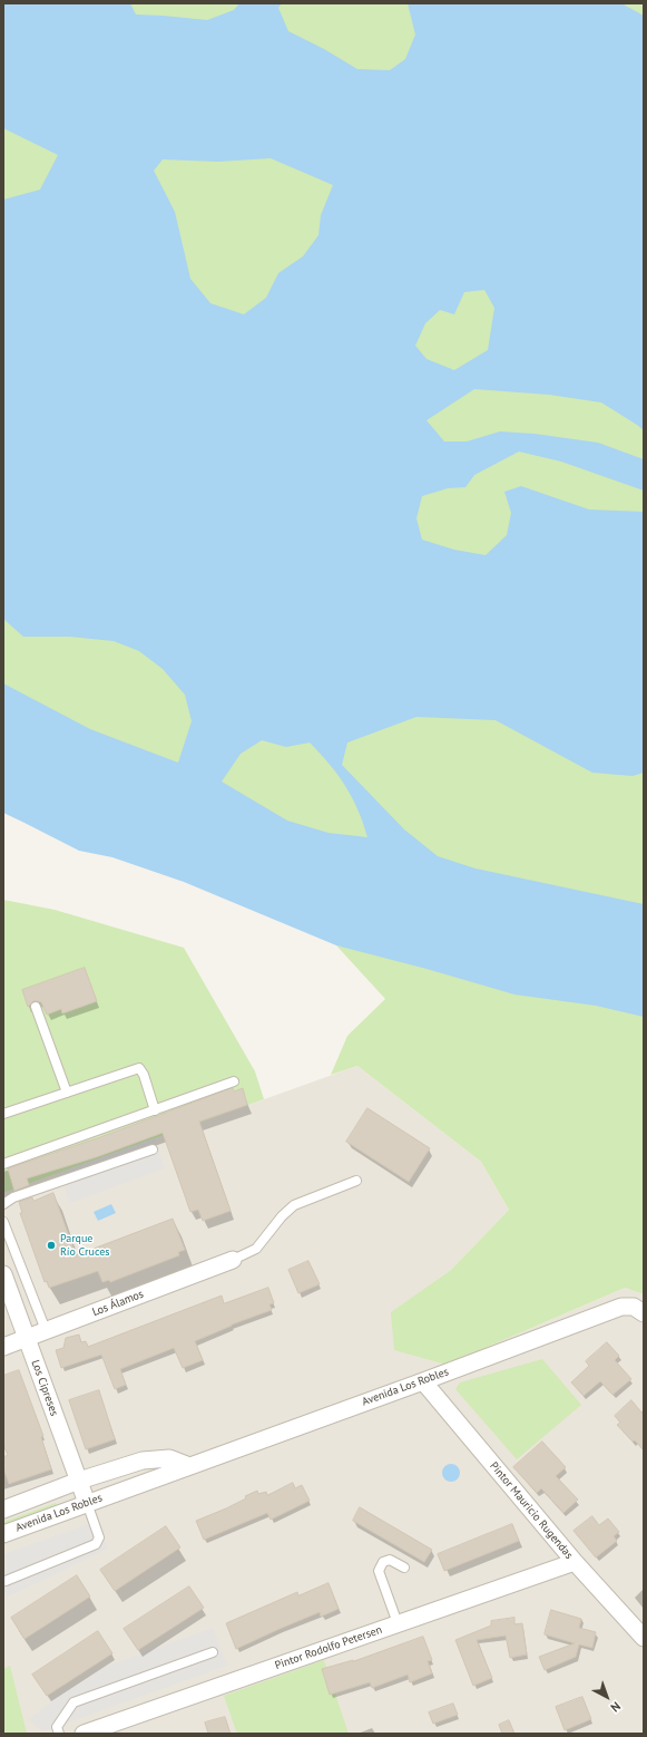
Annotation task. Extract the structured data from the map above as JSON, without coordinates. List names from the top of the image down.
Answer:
{
  "streets": {
    "street": [
      "Los Álamos",
      "Avenida Los Robles",
      "Los Cipreses",
      "Pintor Mauricio Rugendas",
      "Pintor Rodolfo Petersen"
    ]
  },
  "crossings": [
    ["Los Álamos", "Los Cipreses"],
    ["Avenida Los Robles", "Los Cipreses"],
    ["Avenida Los Robles", "Pintor Mauricio Rugendas"],
    ["Pintor Mauricio Rugendas", "Pintor Rodolfo Petersen"]
  ],
  "places": ["Parque Río Cruces"],
  "north": "bottom right"
}
